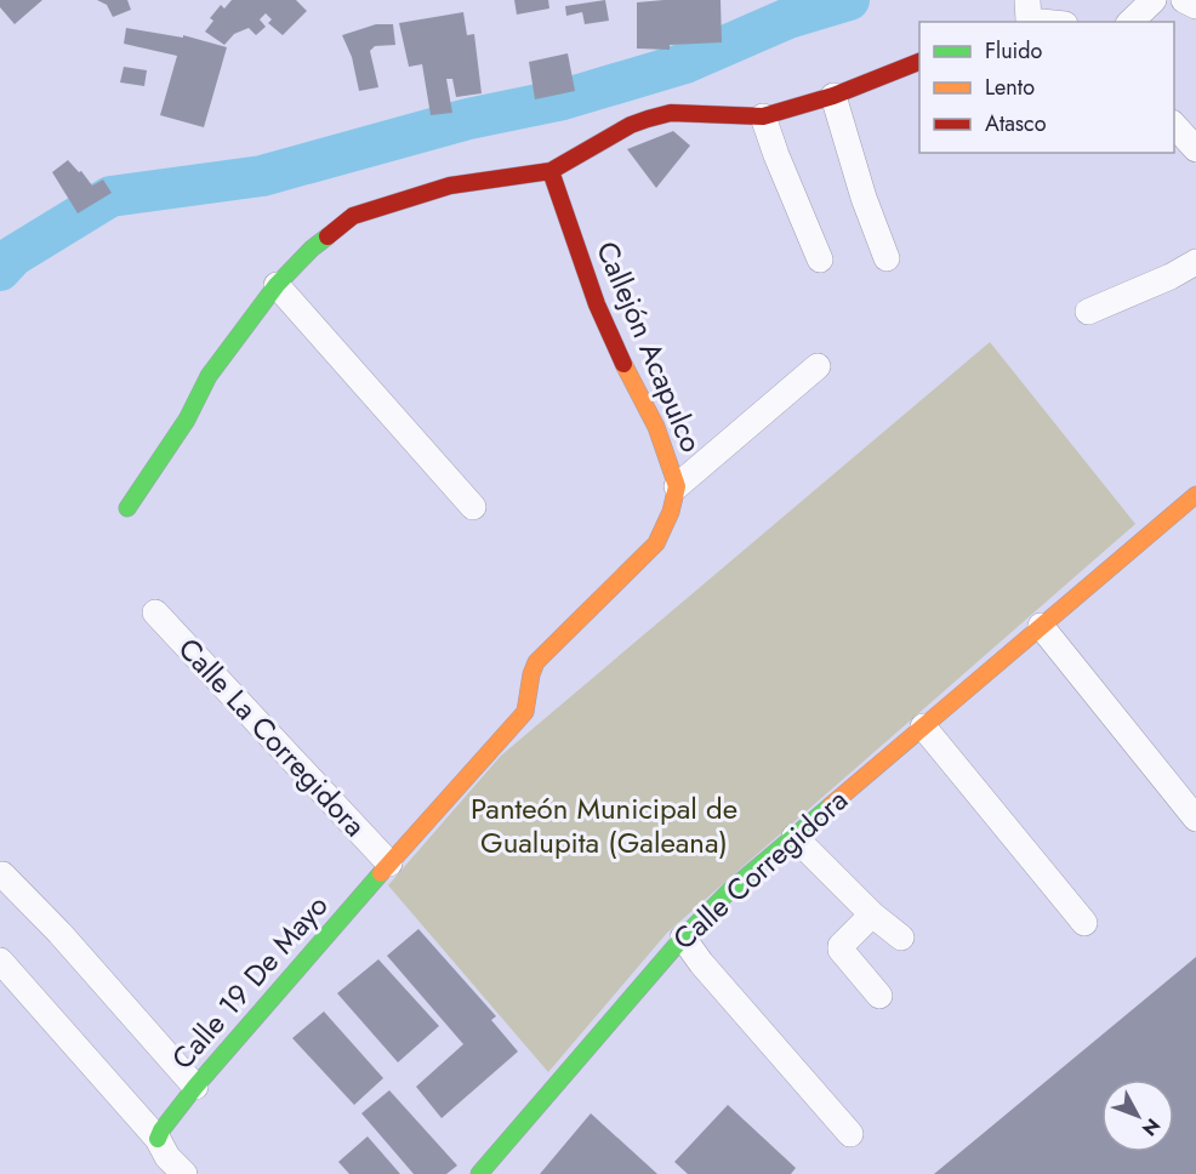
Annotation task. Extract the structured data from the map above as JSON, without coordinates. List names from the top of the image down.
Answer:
{
  "streets": {
    "street": [
      "Callejón Acapulco",
      "Calle La Corregidora",
      "Calle Corregidora",
      "Calle 19 De Mayo"
    ]
  },
  "crossings": [
    ["Callejón Acapulco", "Calle 19 De Mayo"],
    ["Calle La Corregidora", "Calle 19 De Mayo"]
  ],
  "parks": ["Panteón Municipal de Gualupita (Galeana)"],
  "legend": ["Fluido", "Lento", "Atasco"],
  "north": "bottom right"
}
